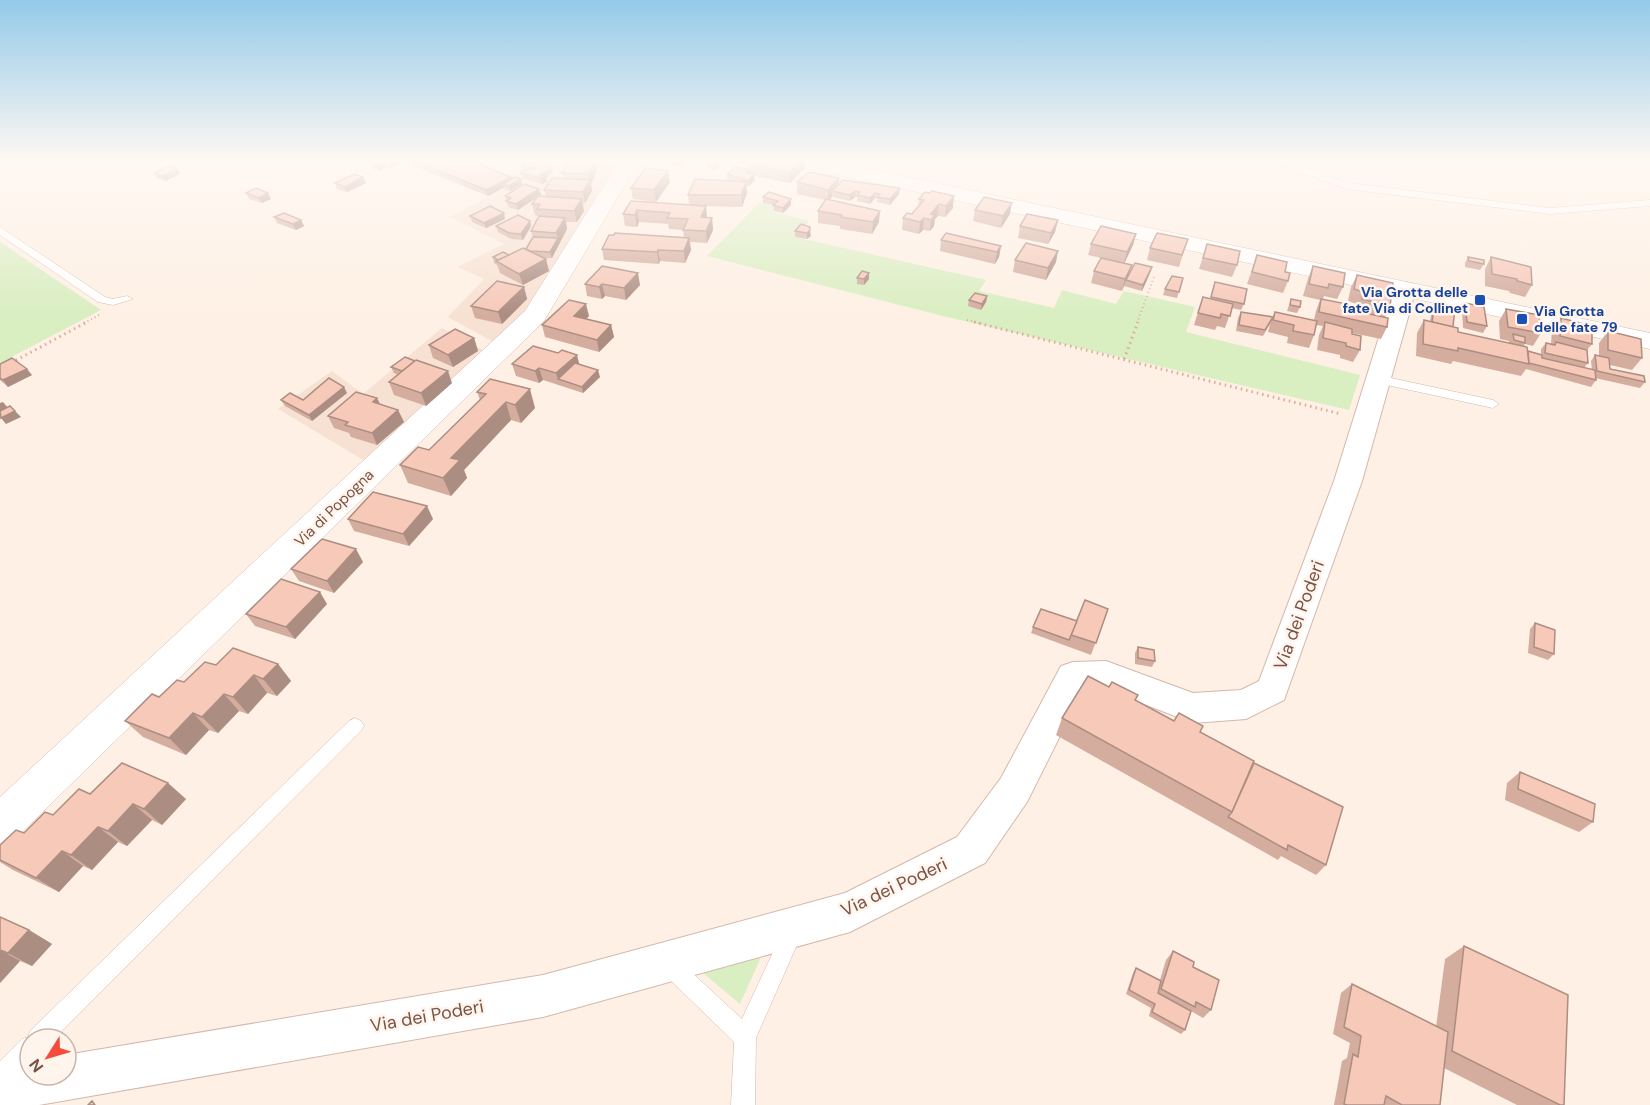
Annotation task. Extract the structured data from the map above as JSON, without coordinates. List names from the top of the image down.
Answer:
{
  "streets": {
    "main road": ["Via di Popogna"],
    "street": ["Via dei Poderi"]
  },
  "places": {
    "transit": ["Via Grotta delle fate Via di Collinet", "Via Grotta delle fate 79"]
  },
  "north": "bottom left"
}
